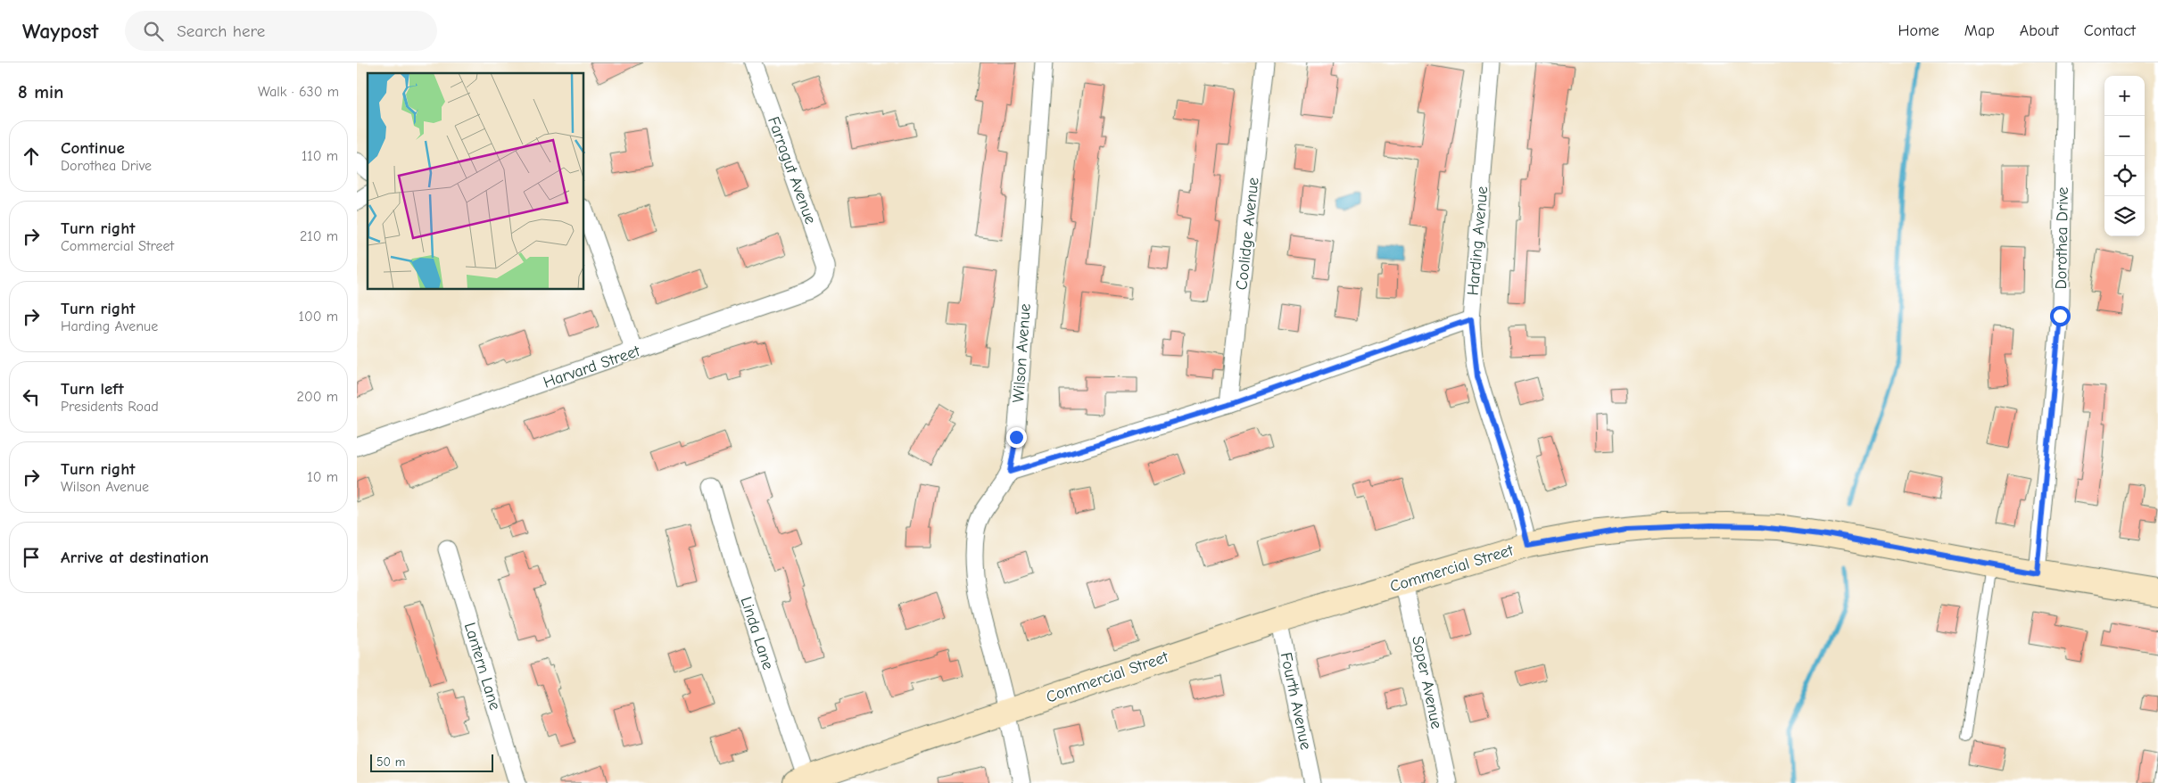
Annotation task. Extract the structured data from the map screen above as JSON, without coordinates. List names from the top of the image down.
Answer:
{
  "streets": {
    "main road": ["Commercial Street"],
    "street": [
      "Farragut Avenue",
      "Coolidge Avenue",
      "Dorothea Drive",
      "Harding Avenue",
      "Wilson Avenue",
      "Harvard Street",
      "Linda Lane",
      "Lantern Lane",
      "Soper Avenue",
      "Fourth Avenue"
    ]
  },
  "crossings": [
    ["Farragut Avenue", "Harvard Street"],
    ["Dorothea Drive", "Commercial Street"],
    ["Harding Avenue", "Commercial Street"],
    ["Wilson Avenue", "Commercial Street"],
    ["Commercial Street", "Linda Lane"],
    ["Commercial Street", "Soper Avenue"],
    ["Commercial Street", "Fourth Avenue"]
  ],
  "scale_bar": "50 m",
  "page": {
    "header": "Waypost",
    "search": "Search here",
    "nav": [
      "Home",
      "Map",
      "About",
      "Contact"
    ],
    "heading": ["8 min", "Walk · 630 m"],
    "map_buttons": ["+", "−"],
    "list": [
      ["Continue", "Dorothea Drive", "110 m"],
      ["Turn right", "Commercial Street", "210 m"],
      ["Turn right", "Harding Avenue", "100 m"],
      ["Turn left", "Presidents Road", "200 m"],
      ["Turn right", "Wilson Avenue", "10 m"],
      "Arrive at destination"
    ],
    "scale": "50 m"
  }
}
